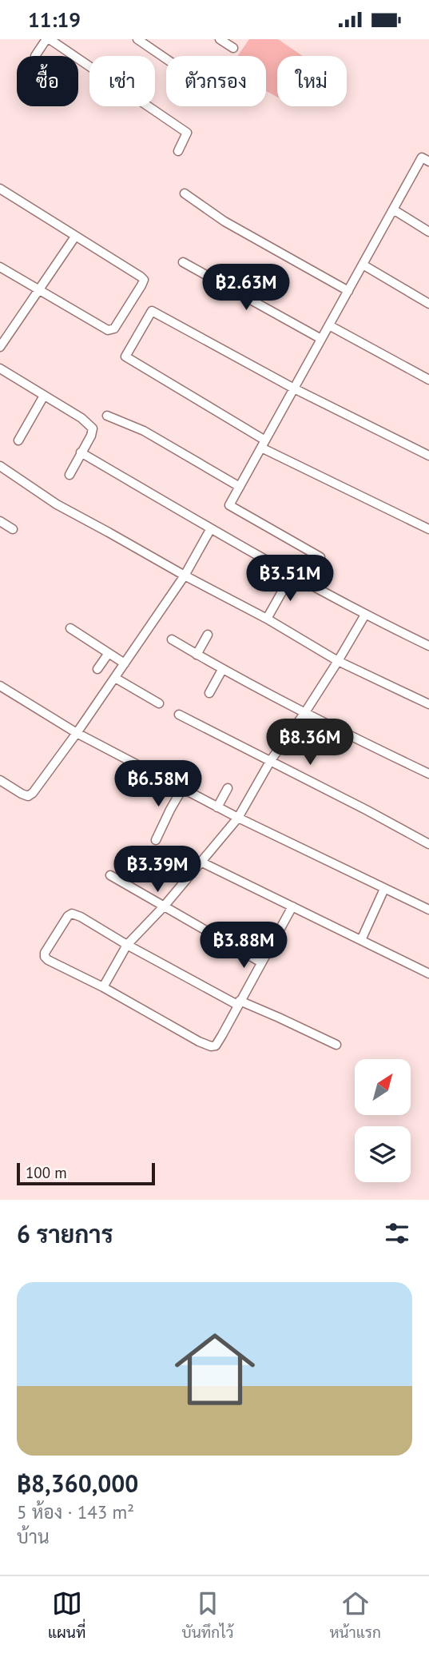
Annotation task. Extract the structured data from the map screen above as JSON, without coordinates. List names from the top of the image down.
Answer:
{
  "scale_bar": "100 m",
  "north": "top right",
  "page": {
    "status": "11:19",
    "chip": [
      "ซื้อ",
      "เช่า",
      "ตัวกรอง",
      "ใหม่"
    ],
    "price": [
      "฿2.63M",
      "฿3.51M",
      "฿8.36M",
      "฿6.58M",
      "฿3.39M",
      "฿3.88M"
    ],
    "scale": "100 m",
    "heading": "6 รายการ",
    "list": [
      {
        "name": "฿8,360,000",
        "note": "5 ห้อง · 143 m² · บ้าน"
      }
    ],
    "tabs": ["แผนที่", "บันทึกไว้", "หน้าแรก"]
  }
}
